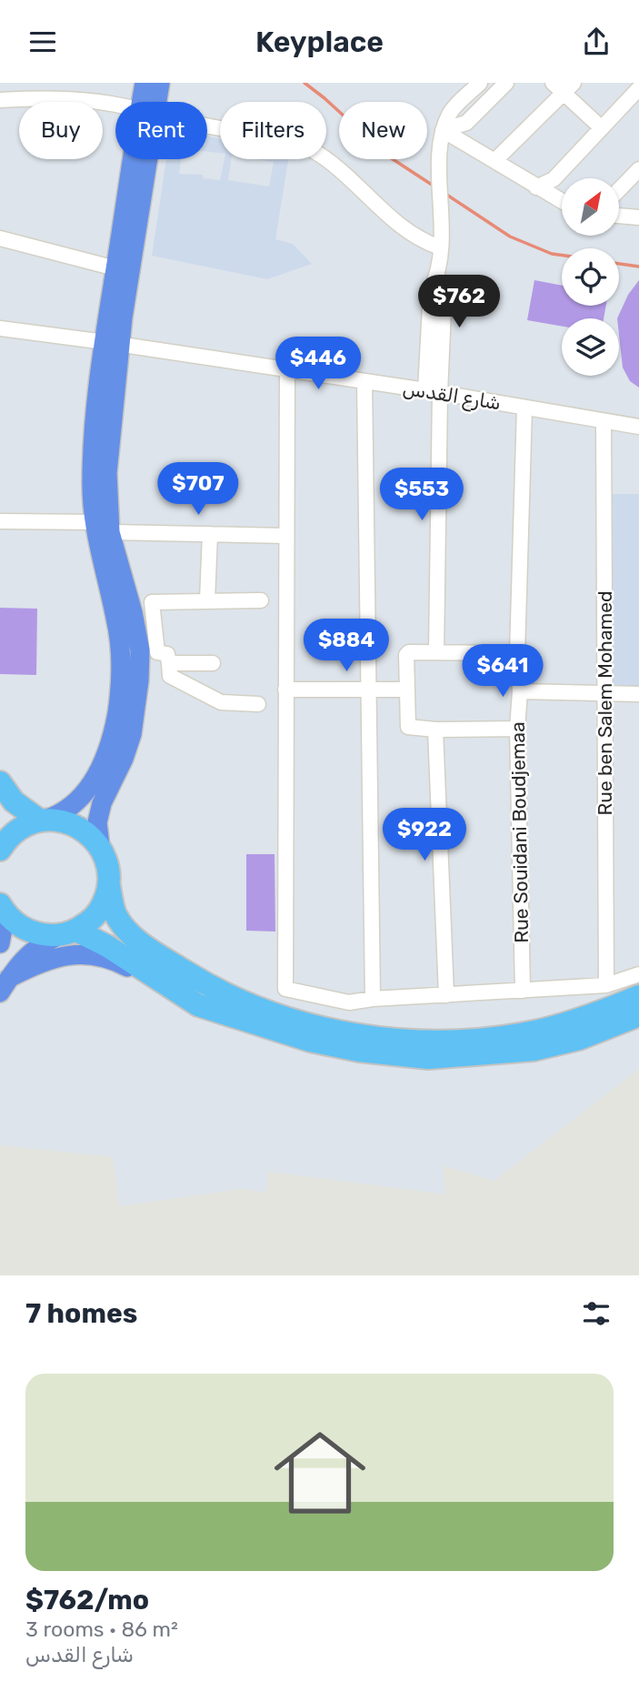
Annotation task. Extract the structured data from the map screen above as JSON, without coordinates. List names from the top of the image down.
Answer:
{
  "streets": {
    "street": ["شارع القدس", "Rue ben Salem Mohamed", "Rue Souidani Boudjemaa"]
  },
  "crossings": [
    ["شارع القدس", "Rue ben Salem Mohamed"],
    ["شارع القدس", "Rue Souidani Boudjemaa"]
  ],
  "north": "top right",
  "page": {
    "header": "Keyplace",
    "chip": [
      "Buy",
      "Rent",
      "Filters",
      "New"
    ],
    "price": [
      "$762",
      "$446",
      "$707",
      "$553",
      "$884",
      "$641",
      "$922"
    ],
    "heading": "7 homes",
    "list": [
      {
        "name": "$762/mo",
        "note": "3 rooms · 86 m² · شارع القدس"
      }
    ]
  }
}
